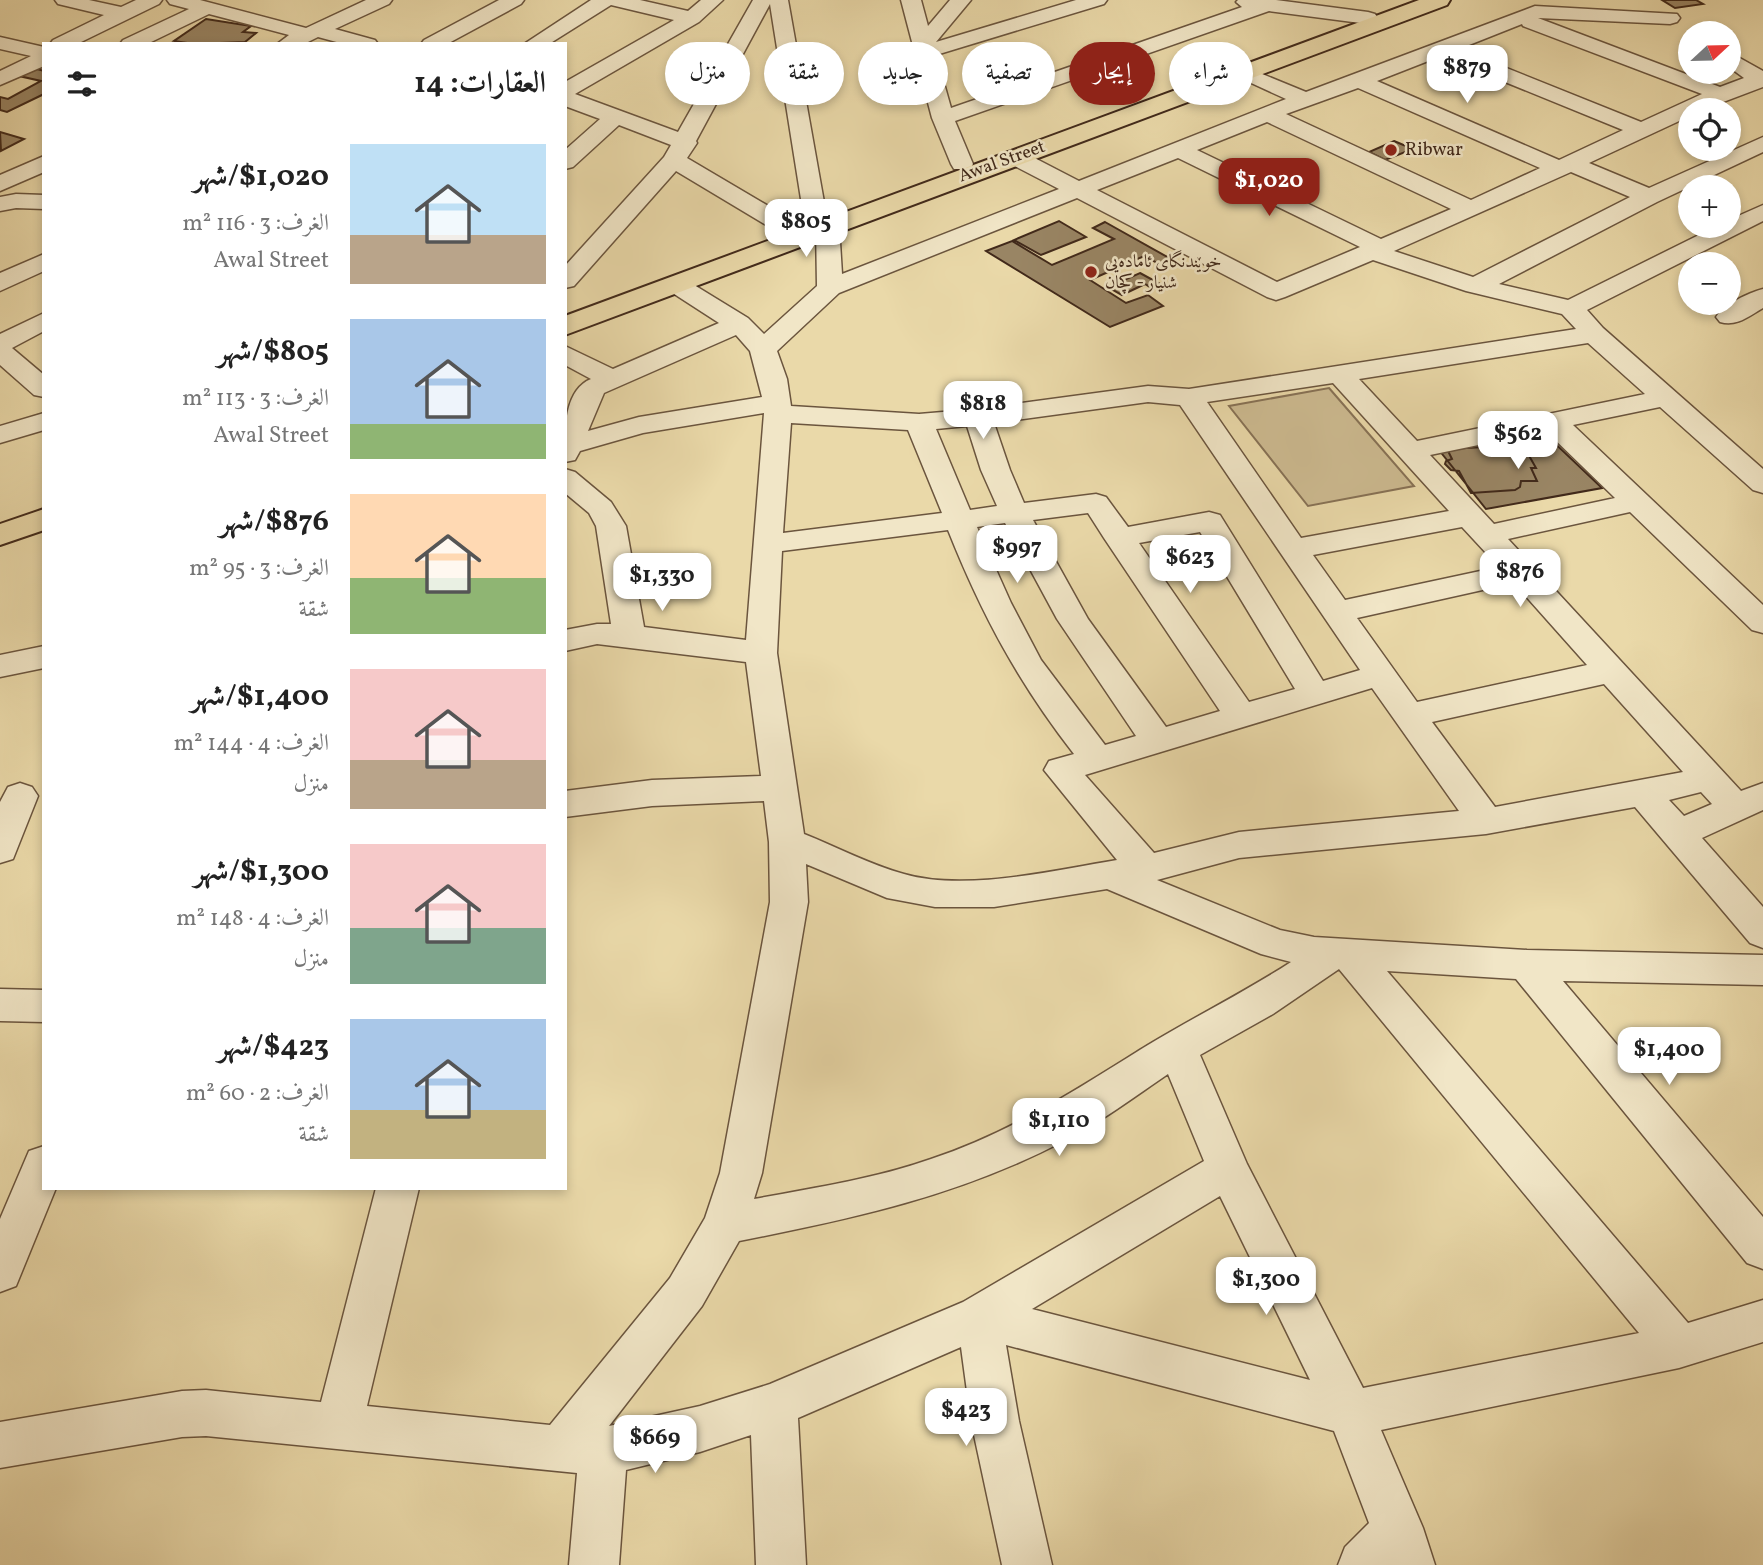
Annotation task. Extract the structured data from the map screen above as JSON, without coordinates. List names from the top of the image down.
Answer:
{
  "streets": {
    "main road": ["Awal Street"]
  },
  "places": ["Ribwar", "خوێندنگای ئامادەیی شنیار - کچان"],
  "north": "right",
  "page": {
    "map_buttons": ["+", "−"],
    "chip": [
      "شراء",
      "إيجار",
      "تصفية",
      "جديد",
      "شقة",
      "منزل"
    ],
    "heading": "العقارات: 14",
    "price": [
      "$879",
      "$1,020",
      "$805",
      "$818",
      "$562",
      "$997",
      "$623",
      "$876",
      "$1,330",
      "$1,400",
      "$1,110",
      "$1,300",
      "$423",
      "$669"
    ],
    "list": [
      {
        "name": "$1,020/شهر",
        "note": "الغرف: 3 · 116 m² · Awal Street"
      },
      {
        "name": "$805/شهر",
        "note": "الغرف: 3 · 113 m² · Awal Street"
      },
      {
        "name": "$876/شهر",
        "note": "الغرف: 3 · 95 m² · شقة"
      },
      {
        "name": "$1,400/شهر",
        "note": "الغرف: 4 · 144 m² · منزل"
      },
      {
        "name": "$1,300/شهر",
        "note": "الغرف: 4 · 148 m² · منزل"
      },
      {
        "name": "$423/شهر",
        "note": "الغرف: 2 · 60 m² · شقة"
      }
    ]
  }
}
